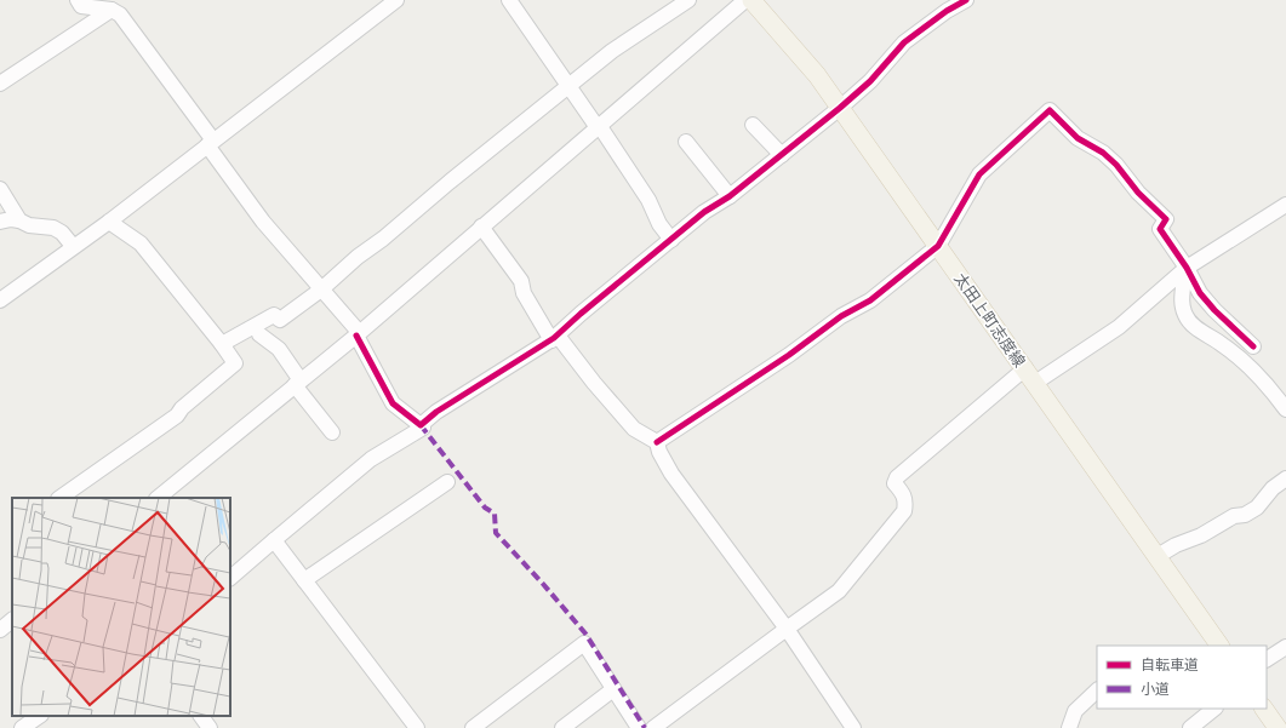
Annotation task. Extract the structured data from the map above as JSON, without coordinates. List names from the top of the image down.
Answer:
{
  "streets": {
    "main road": ["太田上町志度線"]
  },
  "legend": ["自転車道", "小道"]
}
